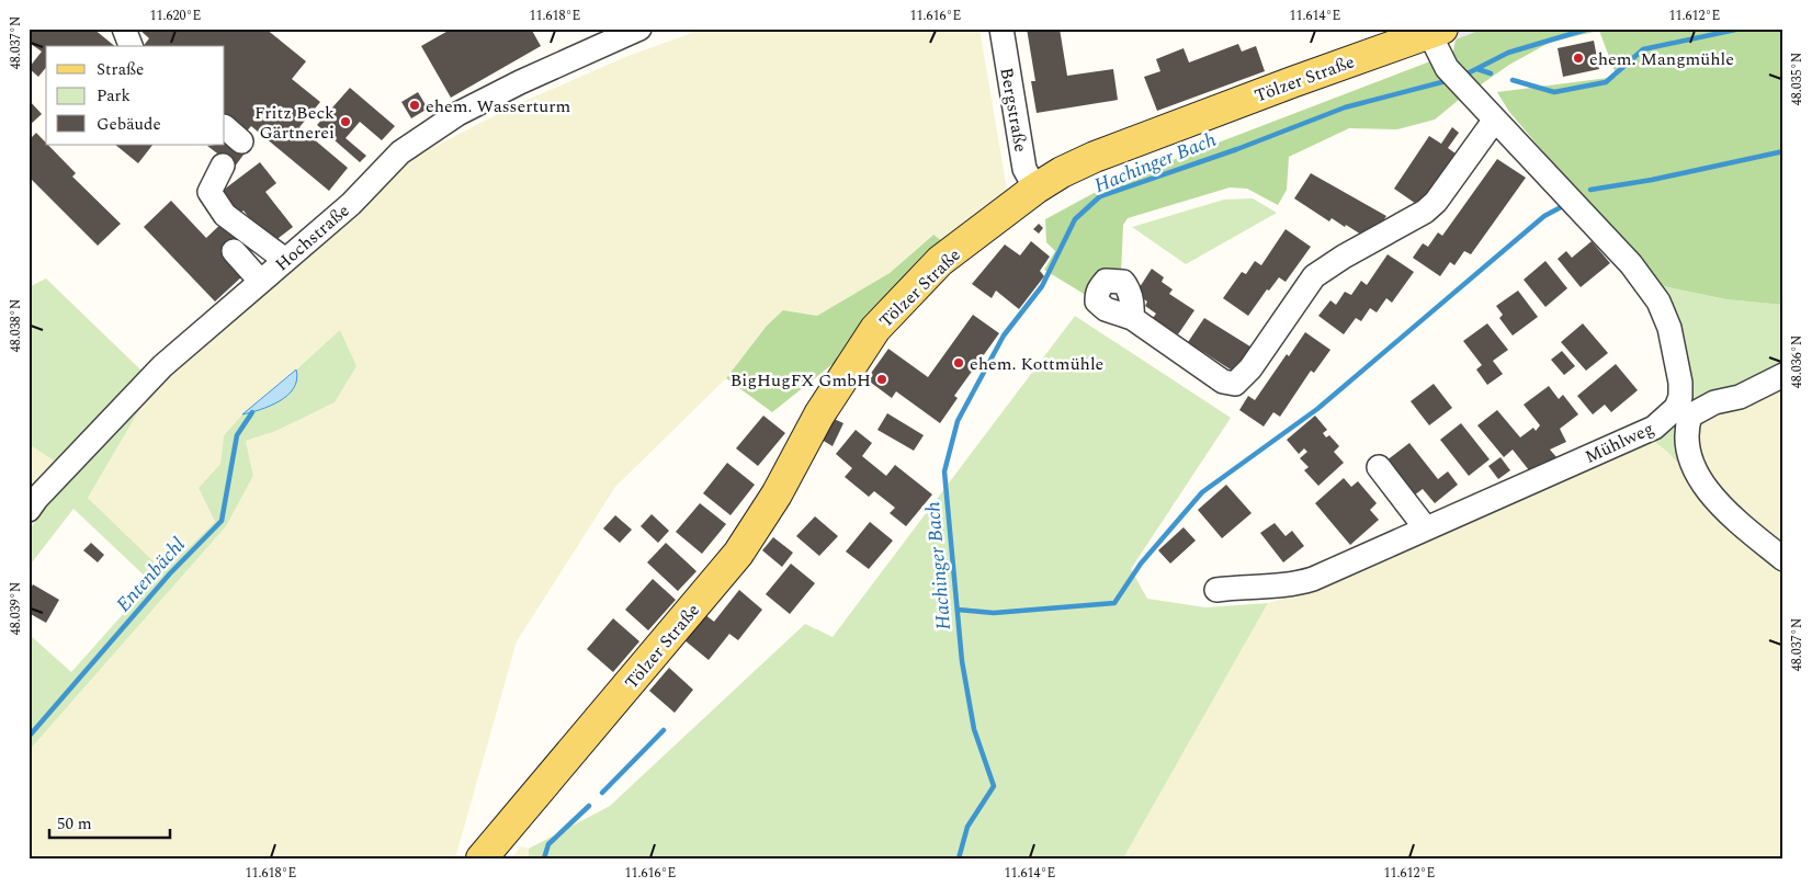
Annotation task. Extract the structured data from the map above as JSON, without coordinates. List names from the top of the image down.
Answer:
{
  "streets": {
    "main road": ["Tölzer Straße"],
    "street": ["Bergstraße", "Hochstraße", "Mühlweg"]
  },
  "crossings": [
    ["Tölzer Straße", "Bergstraße"]
  ],
  "water": ["Hachinger Bach", "Entenbächl"],
  "places": [
    "ehem. Mangmühle",
    "ehem. Wasserturm",
    "Fritz Beck Gärtnerei",
    "ehem. Kottmühle",
    "BigHugFX GmbH"
  ],
  "legend": ["Straße", "Park", "Gebäude"],
  "scale_bar": "50 m",
  "coordinates": [
    "11.620°E",
    "11.618°E",
    "11.616°E",
    "11.614°E",
    "11.612°E",
    "48.037°N",
    "48.035°N",
    "48.038°N",
    "48.036°N",
    "48.039°N"
  ]
}
